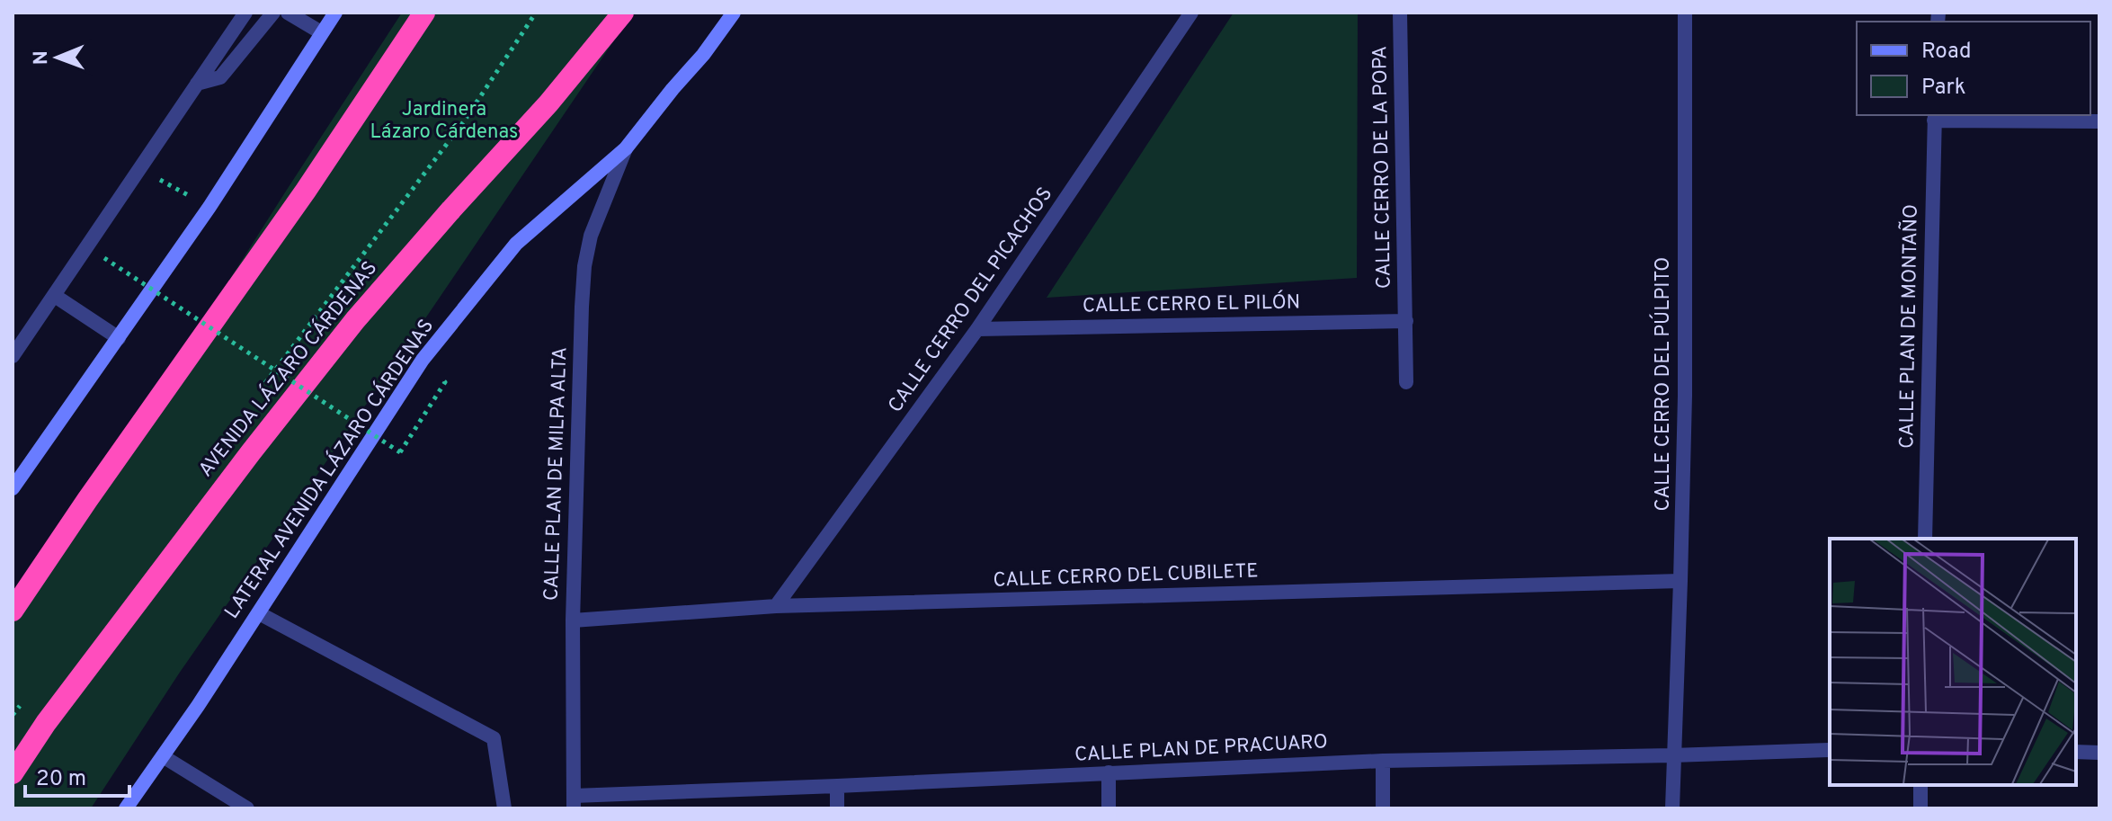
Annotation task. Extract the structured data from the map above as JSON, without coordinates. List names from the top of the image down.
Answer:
{
  "streets": {
    "highway": ["AVENIDA LÁZARO CÁRDENAS"],
    "main road": ["LATERAL AVENIDA LÁZARO CÁRDENAS"],
    "street": [
      "CALLE CERRO DE LA POPA",
      "CALLE CERRO DEL PICACHOS",
      "CALLE CERRO EL PILÓN",
      "CALLE PLAN DE MONTAÑO",
      "CALLE CERRO DEL PÚLPITO",
      "CALLE PLAN DE MILPA ALTA",
      "CALLE CERRO DEL CUBILETE",
      "CALLE PLAN DE PRACUARO"
    ]
  },
  "crossings": [
    ["CALLE CERRO DE LA POPA", "CALLE CERRO EL PILÓN"],
    ["CALLE CERRO DEL PICACHOS", "CALLE CERRO EL PILÓN"],
    ["CALLE CERRO DEL PICACHOS", "CALLE CERRO DEL CUBILETE"],
    ["CALLE CERRO DEL PÚLPITO", "CALLE CERRO DEL CUBILETE"],
    ["CALLE CERRO DEL PÚLPITO", "CALLE PLAN DE PRACUARO"],
    ["LATERAL AVENIDA LÁZARO CÁRDENAS", "CALLE PLAN DE MILPA ALTA"],
    ["CALLE PLAN DE MILPA ALTA", "CALLE CERRO DEL CUBILETE"],
    ["CALLE PLAN DE MILPA ALTA", "CALLE PLAN DE PRACUARO"]
  ],
  "parks": ["Jardinera Lázaro Cárdenas"],
  "legend": ["Road", "Park"],
  "scale_bar": "20 m",
  "north": "left"
}
